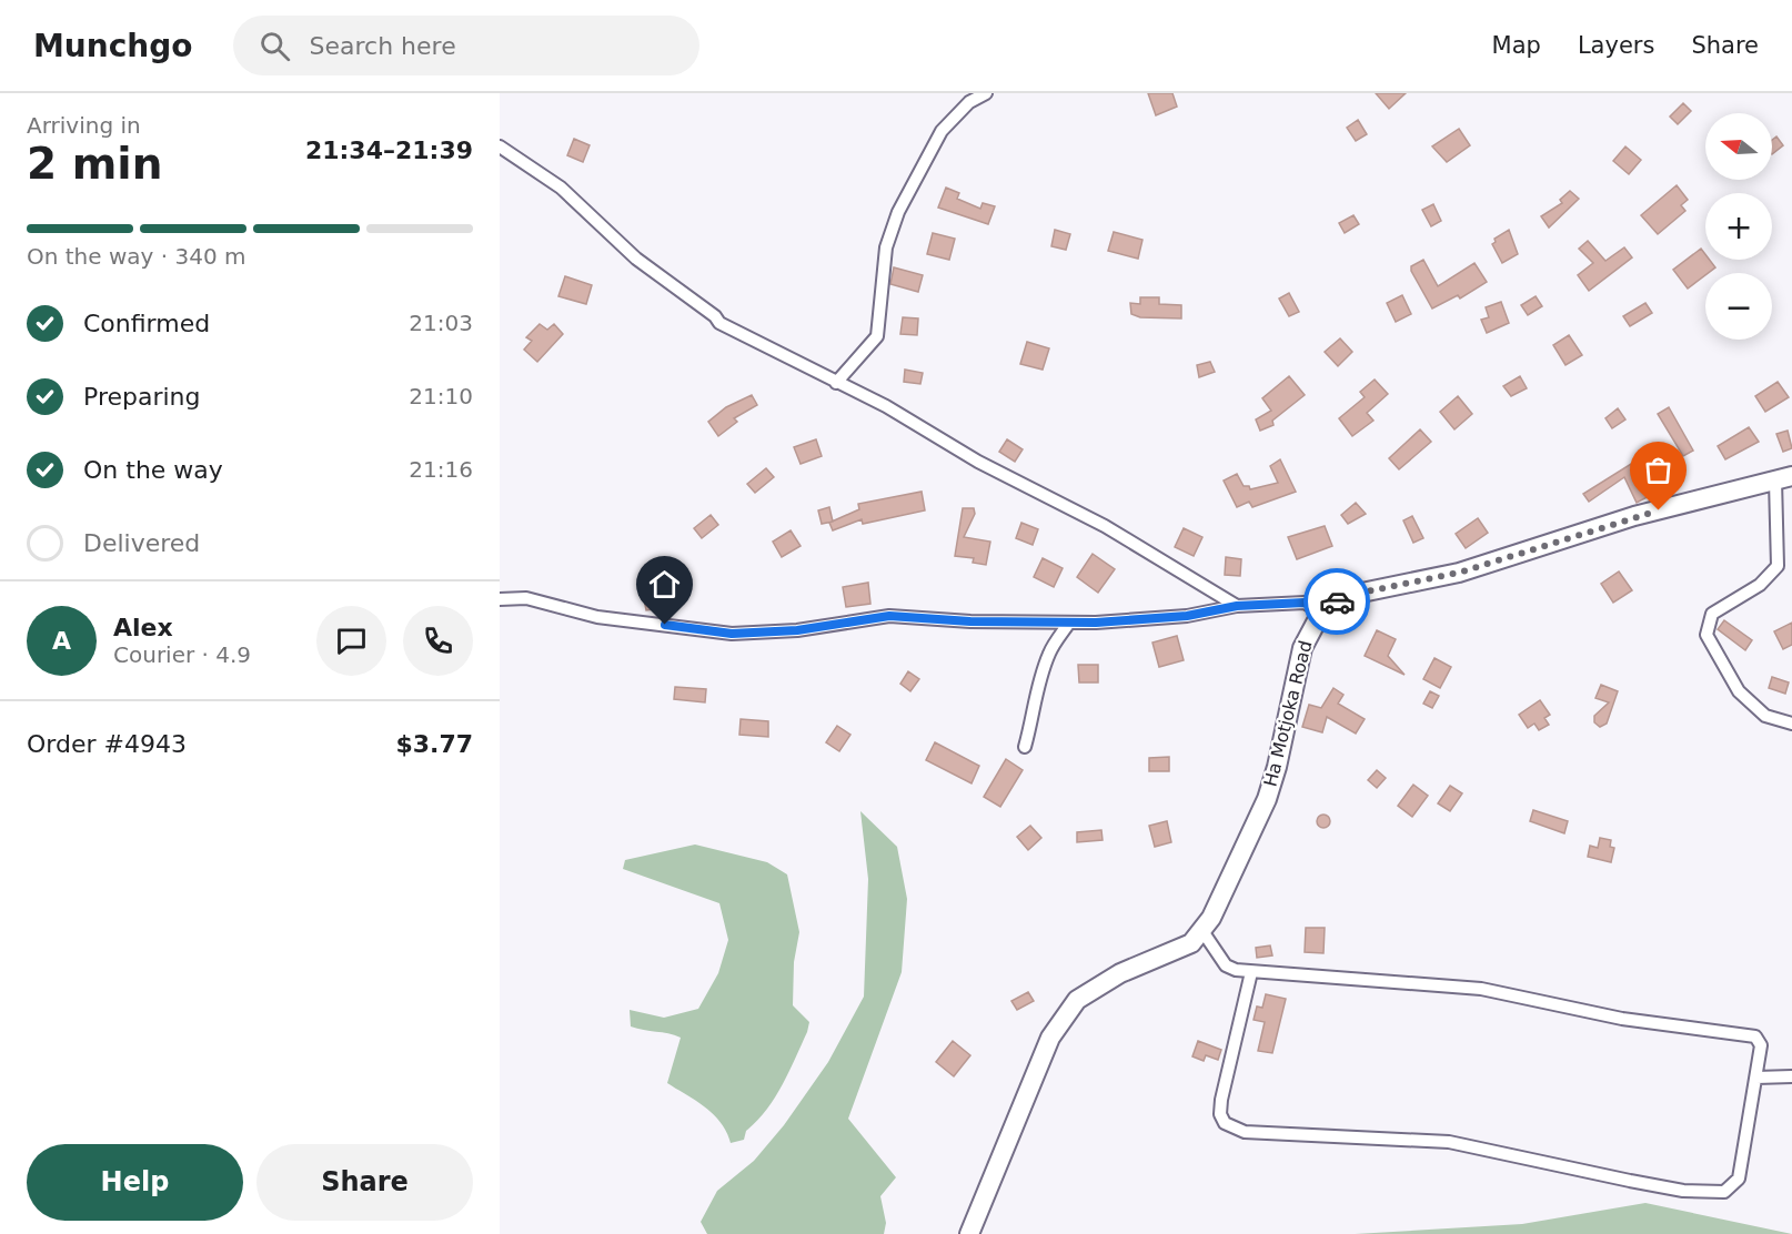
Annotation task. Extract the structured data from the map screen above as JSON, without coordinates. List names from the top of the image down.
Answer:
{
  "streets": {
    "street": ["Ha Motjoka Road"]
  },
  "north": "left",
  "page": {
    "header": "Munchgo",
    "search": "Search here",
    "nav": ["Map", "Layers", "Share"],
    "heading": ["2 min", "Arriving in", "21:34–21:39"],
    "panel": [
      "Alex",
      "Courier · 4.9",
      "Order #4943",
      "$3.77"
    ],
    "map_buttons": ["+", "−"],
    "bar": "On the way · 340 m",
    "list": [
      ["Confirmed", "21:03"],
      ["Preparing", "21:10"],
      ["On the way", "21:16"],
      "Delivered"
    ],
    "round": "A",
    "buttons": ["Help", "Share"]
  }
}
